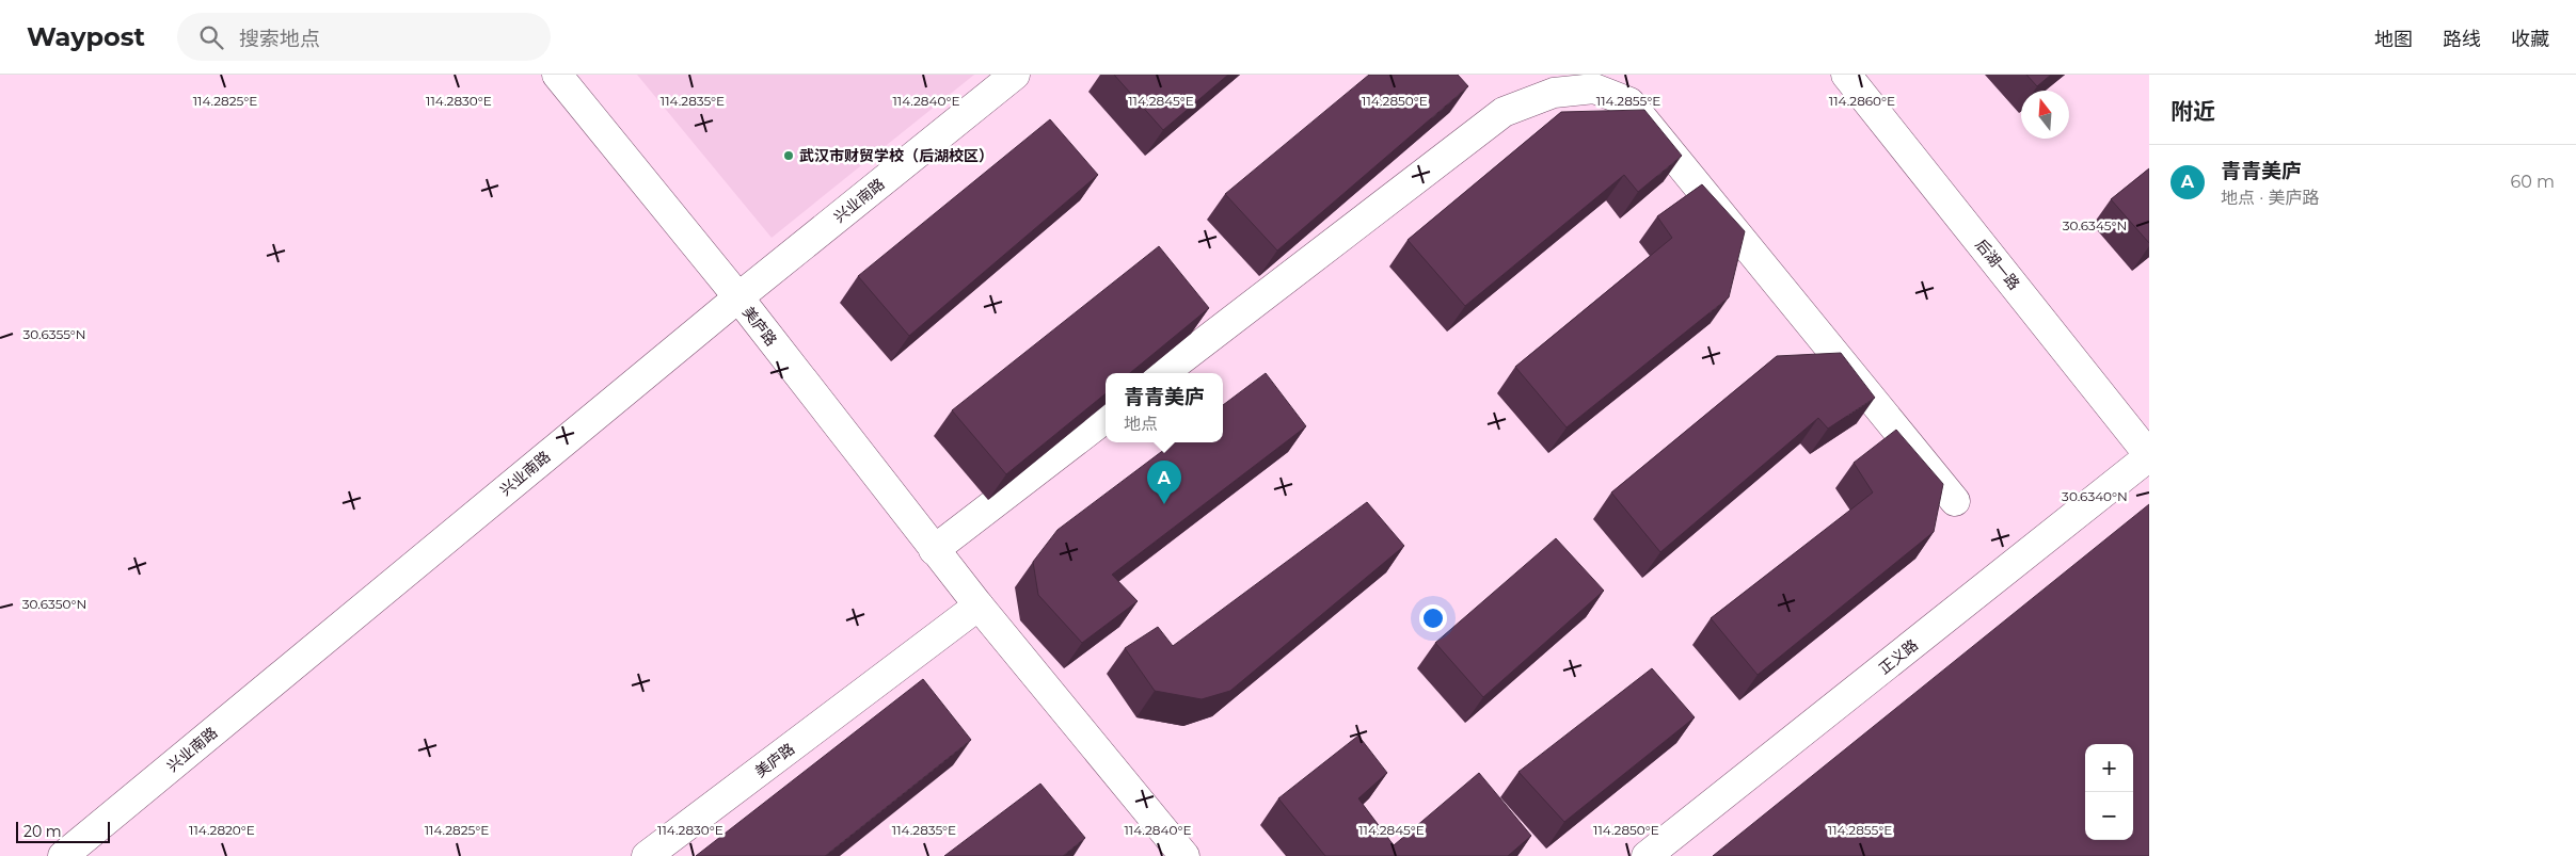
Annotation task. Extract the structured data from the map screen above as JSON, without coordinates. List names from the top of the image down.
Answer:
{
  "streets": {
    "street": [
      "兴业南路",
      "后湖一路",
      "美庐路",
      "正义路"
    ]
  },
  "crossings": [
    ["兴业南路", "美庐路"],
    ["后湖一路", "正义路"]
  ],
  "places": ["武汉市财贸学校（后湖校区）"],
  "scale_bar": "20 m",
  "north": "top",
  "page": {
    "header": "Waypost",
    "search": "搜索地点",
    "nav": ["地图", "路线", "收藏"],
    "heading": "附近",
    "list": [
      {
        "mark": "A",
        "name": "青青美庐",
        "note": "地点 · 美庐路",
        "value": "60 m"
      }
    ],
    "popup": ["青青美庐", "地点"],
    "pins": "A",
    "map_buttons": ["+", "−"],
    "scale": "20 m"
  },
  "coordinates": [
    "114.2825°E",
    "114.2830°E",
    "114.2835°E",
    "114.2840°E",
    "114.2845°E",
    "114.2850°E",
    "114.2855°E",
    "114.2860°E",
    "30.6345°N",
    "30.6355°N",
    "30.6340°N",
    "30.6350°N",
    "114.2820°E"
  ]
}
